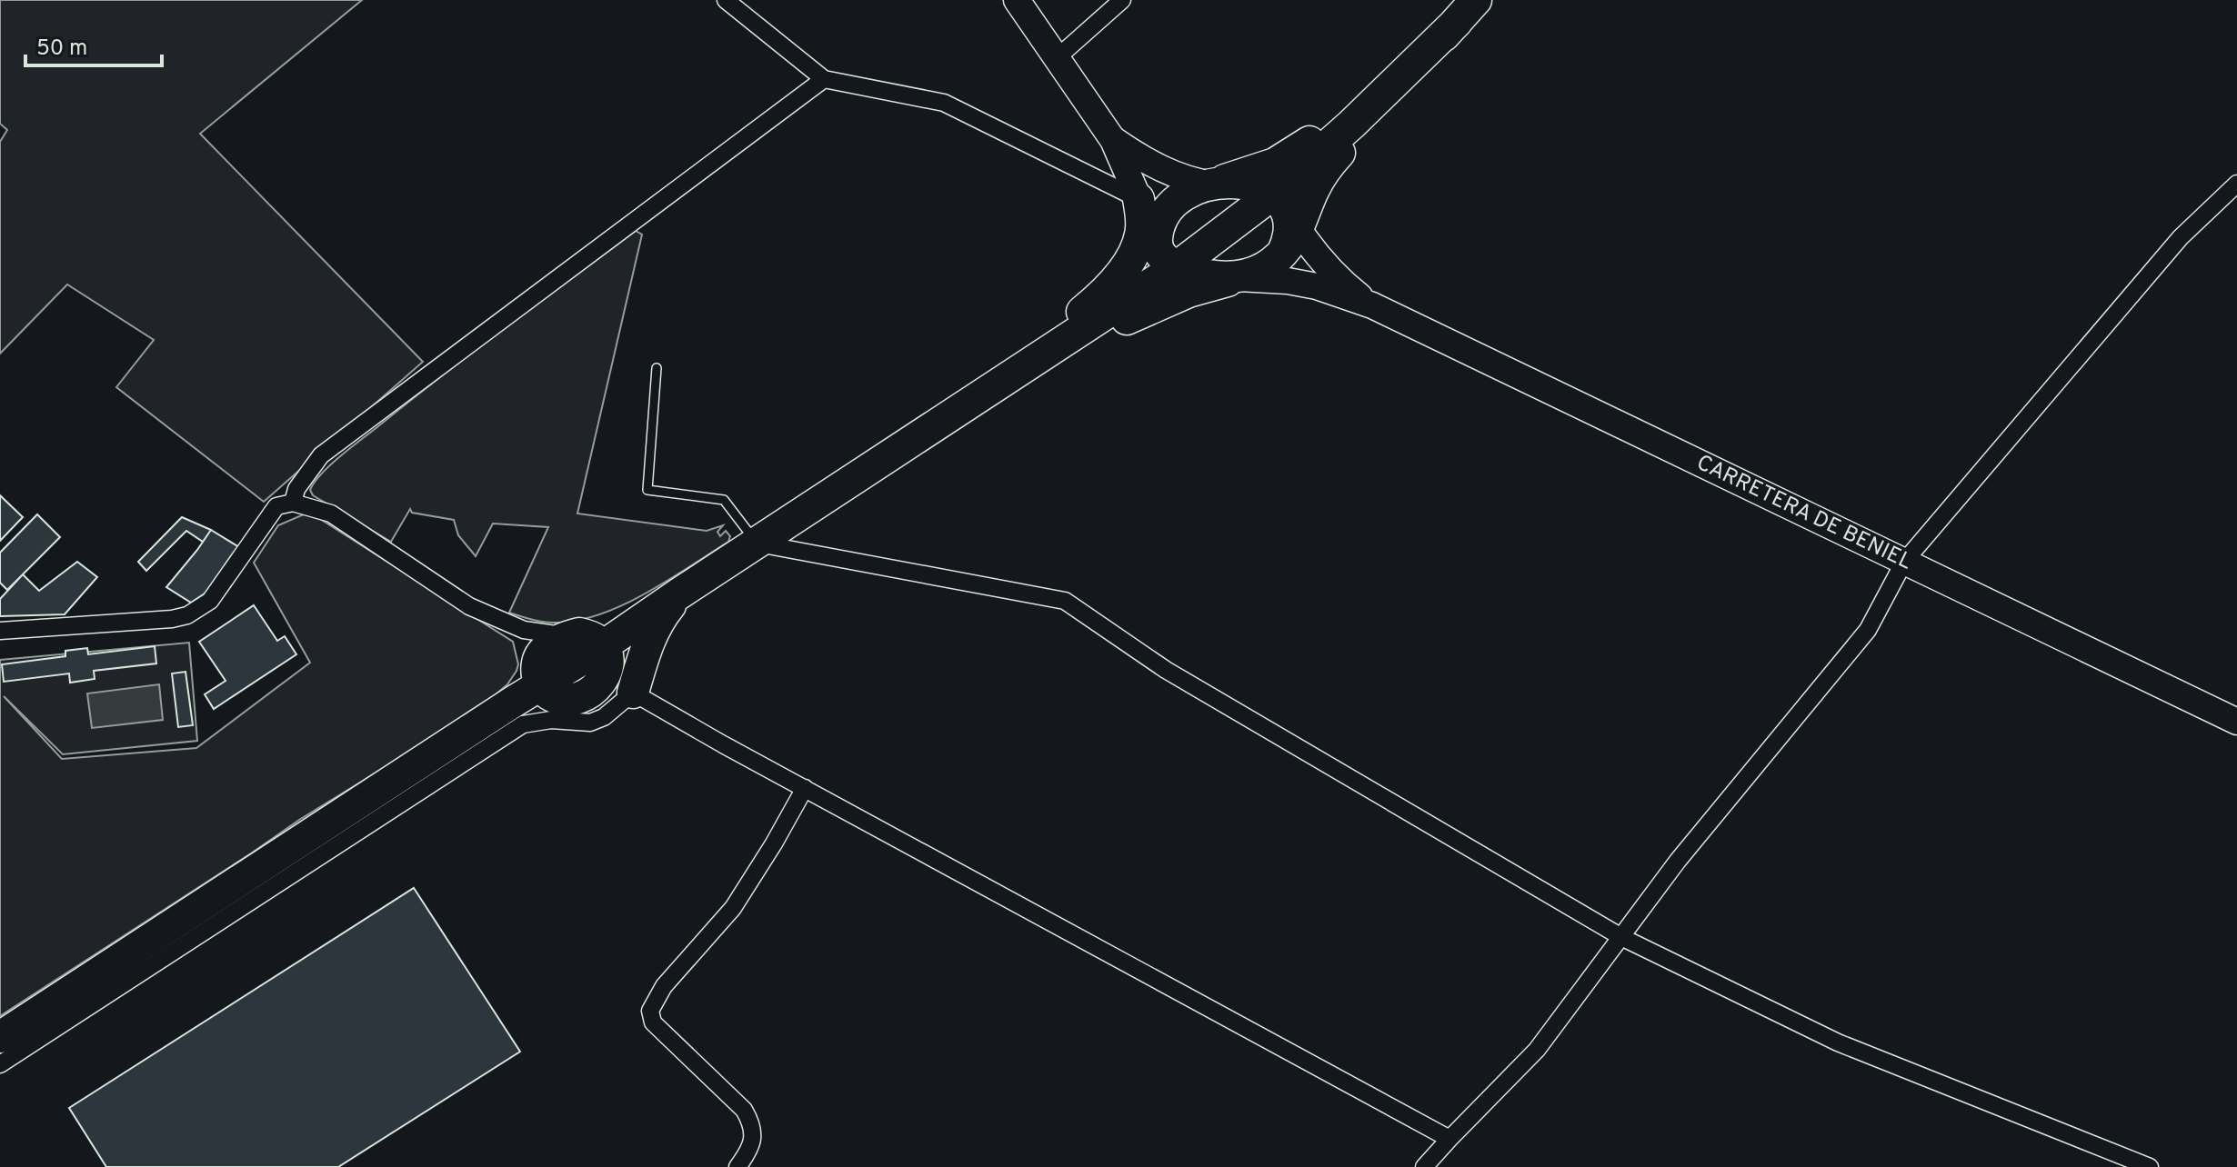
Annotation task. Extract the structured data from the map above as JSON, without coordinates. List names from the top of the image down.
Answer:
{
  "streets": {
    "main road": ["CARRETERA DE BENIEL"]
  },
  "scale_bar": "50 m"
}
